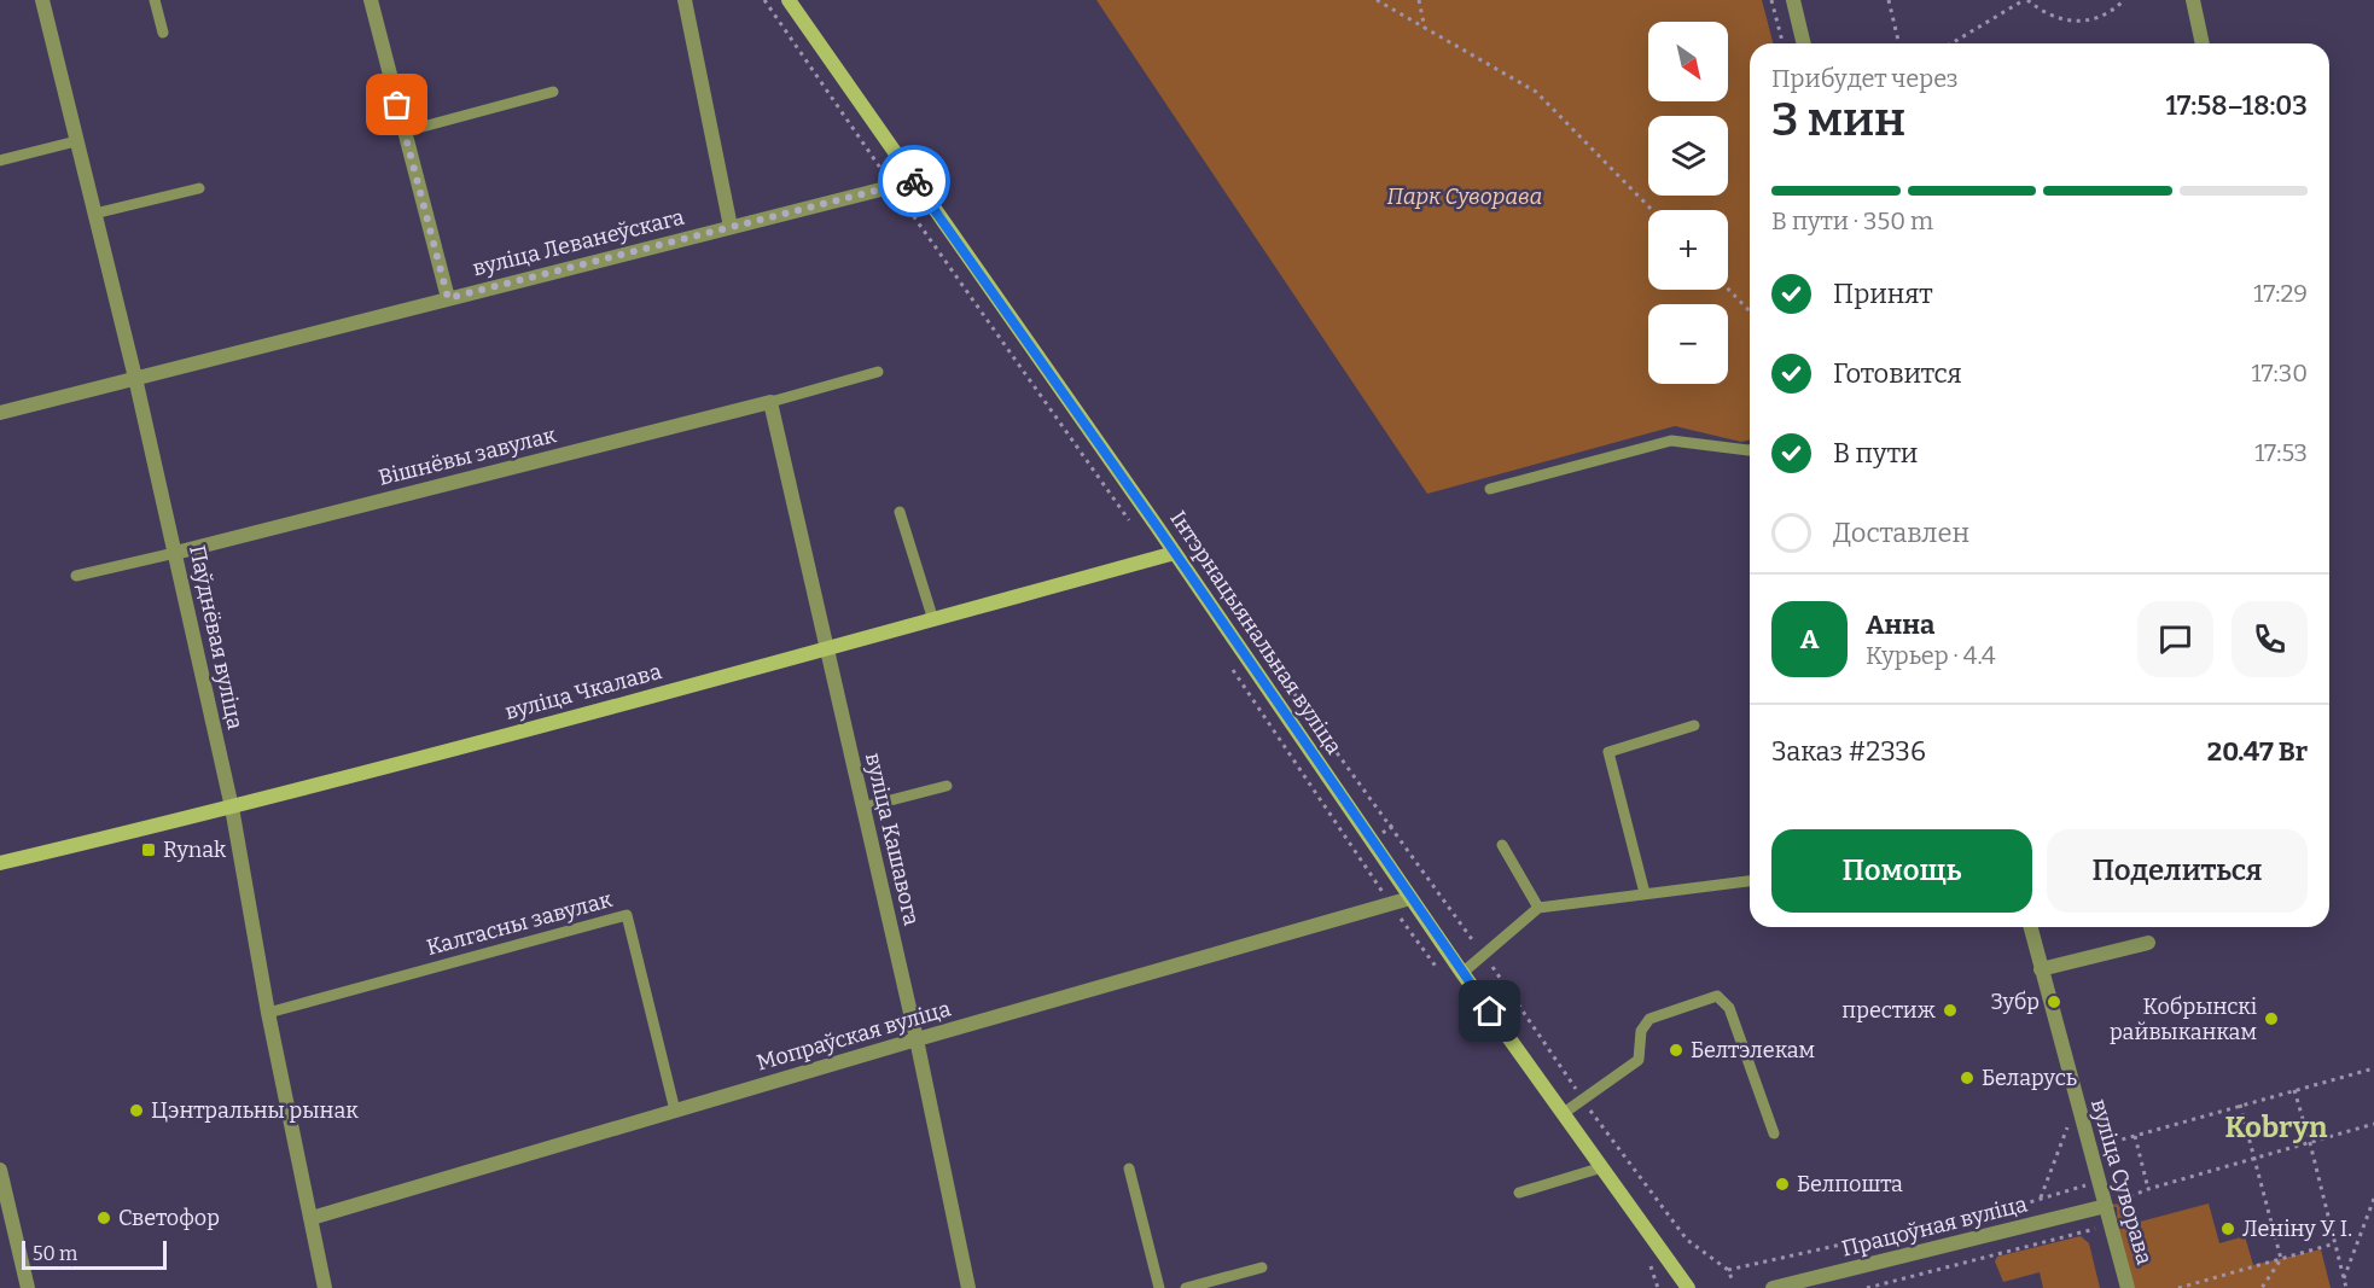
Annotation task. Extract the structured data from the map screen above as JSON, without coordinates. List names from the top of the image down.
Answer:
{
  "streets": {
    "main road": ["Інтэрнацыянальная вуліца", "вуліца Чкалава"],
    "street": [
      "вуліца Леванеўскага",
      "Вішнёвы завулак",
      "Паўднёвая вуліца",
      "вуліца Кашавога",
      "Мопраўская вуліца",
      "вуліца Суворава",
      "Працоўная вуліца"
    ],
    "lane": ["Калгасны завулак"]
  },
  "crossings": [
    ["вуліца Леванеўскага", "Інтэрнацыянальная вуліца"],
    ["вуліца Леванеўскага", "Паўднёвая вуліца"],
    ["Вішнёвы завулак", "Паўднёвая вуліца"],
    ["Вішнёвы завулак", "вуліца Кашавога"],
    ["Інтэрнацыянальная вуліца", "вуліца Чкалава"],
    ["Інтэрнацыянальная вуліца", "Мопраўская вуліца"],
    ["Паўднёвая вуліца", "вуліца Чкалава"],
    ["Паўднёвая вуліца", "Калгасны завулак"],
    ["Паўднёвая вуліца", "Мопраўская вуліца"],
    ["вуліца Чкалава", "вуліца Кашавога"],
    ["вуліца Кашавога", "Мопраўская вуліца"],
    ["Калгасны завулак", "Мопраўская вуліца"],
    ["вуліца Суворава", "Працоўная вуліца"]
  ],
  "districts": ["Kobryn"],
  "parks": ["Парк Суворава"],
  "places": {
    "transit": ["Rynak"],
    "other": [
      "Зубр",
      "престиж",
      "Кобрынскі райвыканкам",
      "Белтэлекам",
      "Беларусь",
      "Цэнтральны рынак",
      "Белпошта",
      "Светофор",
      "Леніну У. І."
    ]
  },
  "scale_bar": "50 m",
  "north": "bottom right",
  "page": {
    "map_buttons": ["+", "−"],
    "heading": ["3 мин", "Прибудет через", "17:58–18:03"],
    "panel": [
      "Анна",
      "Курьер · 4.4",
      "Заказ #2336",
      "20.47 Br"
    ],
    "bar": "В пути · 350 m",
    "list": [
      ["Принят", "17:29"],
      ["Готовится", "17:30"],
      ["В пути", "17:53"],
      "Доставлен"
    ],
    "round": "А",
    "buttons": ["Помощь", "Поделиться"],
    "scale": "50 m"
  }
}
